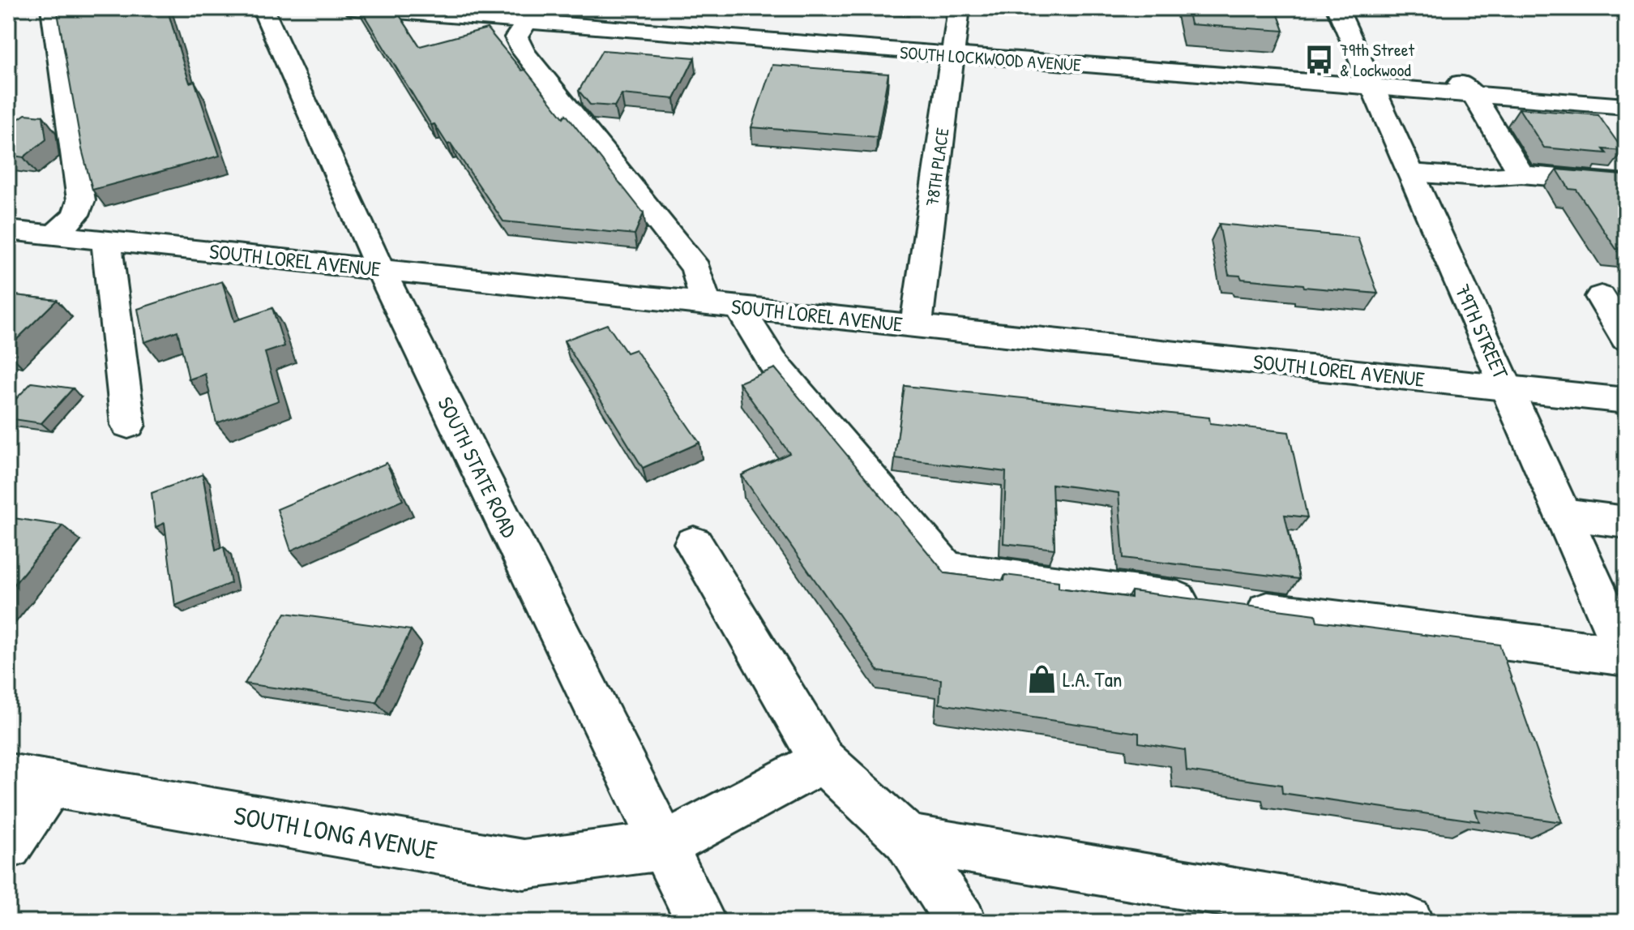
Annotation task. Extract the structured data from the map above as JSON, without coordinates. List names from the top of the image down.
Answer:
{
  "streets": {
    "street": [
      "SOUTH LOCKWOOD AVENUE",
      "78TH PLACE",
      "SOUTH LOREL AVENUE",
      "79TH STREET",
      "SOUTH STATE ROAD",
      "SOUTH LONG AVENUE"
    ]
  },
  "crossings": [
    ["SOUTH LOCKWOOD AVENUE", "78TH PLACE"],
    ["SOUTH LOCKWOOD AVENUE", "79TH STREET"],
    ["78TH PLACE", "SOUTH LOREL AVENUE"],
    ["SOUTH LOREL AVENUE", "79TH STREET"],
    ["SOUTH LOREL AVENUE", "SOUTH STATE ROAD"],
    ["SOUTH STATE ROAD", "SOUTH LONG AVENUE"]
  ],
  "places": {
    "bus stop": ["79th Street & Lockwood"],
    "shop": ["L.A. Tan"]
  }
}
